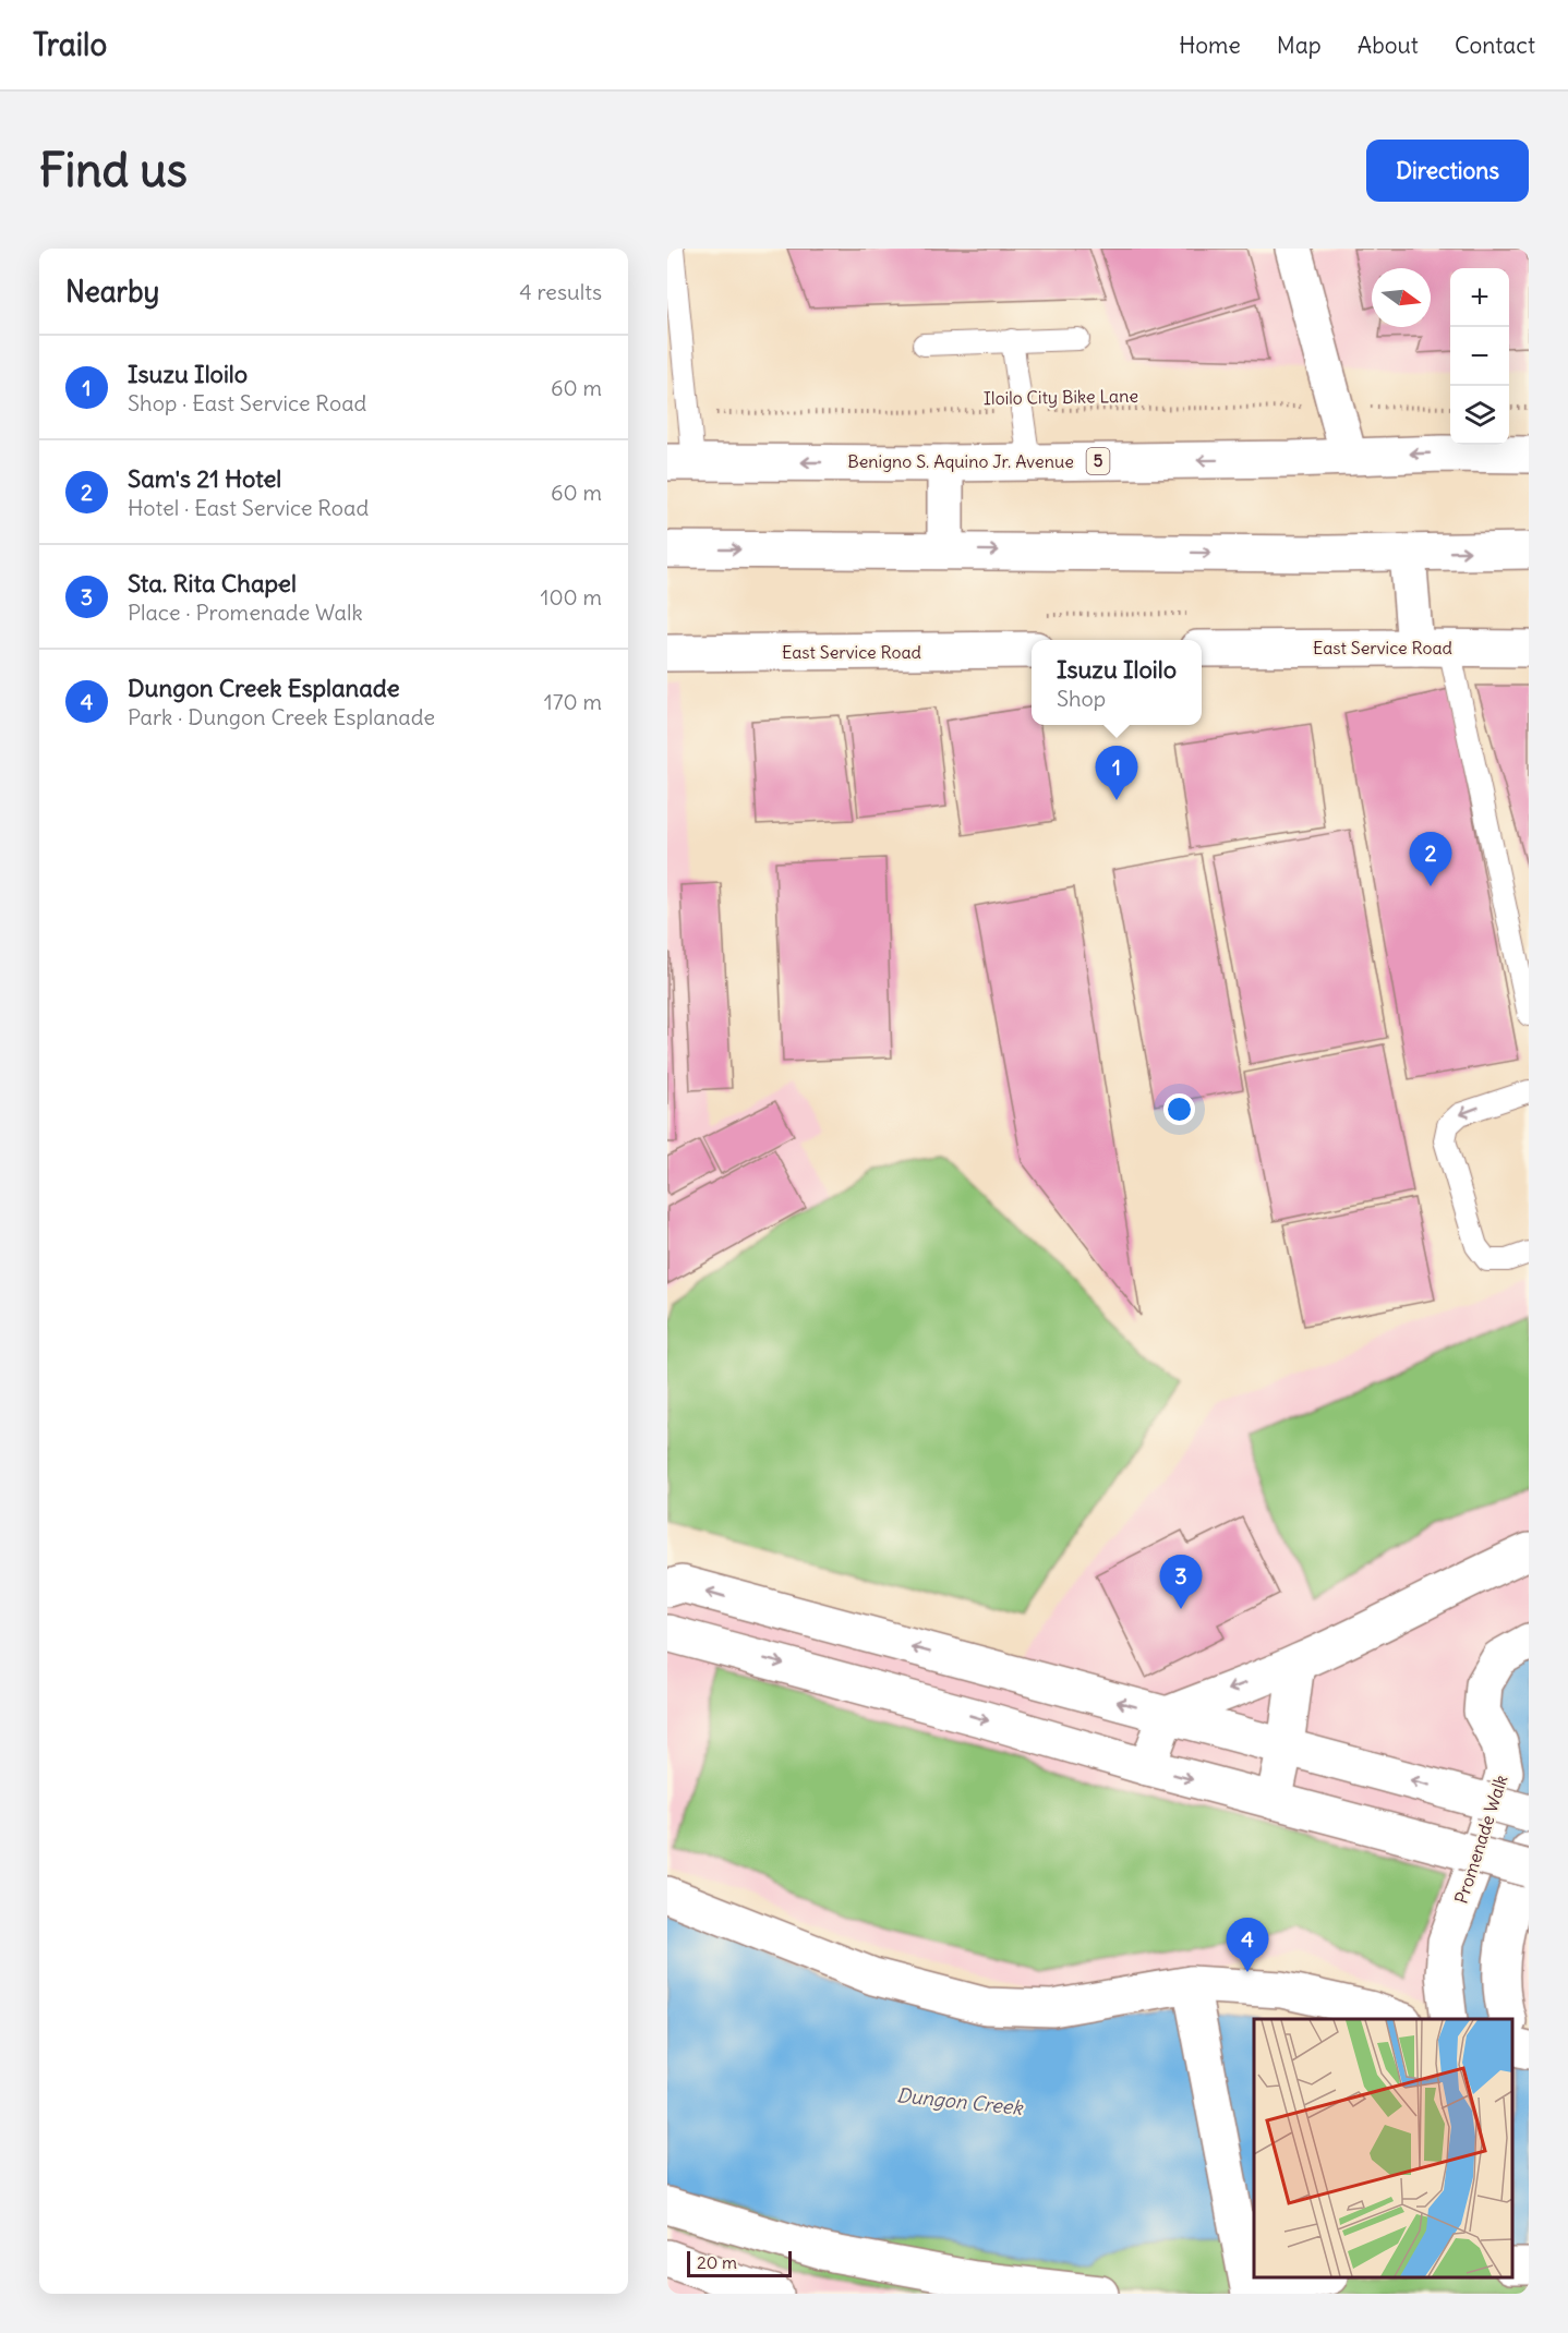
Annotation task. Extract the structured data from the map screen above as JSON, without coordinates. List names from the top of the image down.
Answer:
{
  "streets": {
    "main road": [
      "Benigno S. Aquino Jr. Avenue",
      "5",
      "East Service Road",
      "Promenade Walk"
    ],
    "path": ["Iloilo City Bike Lane"]
  },
  "water": ["Dungon Creek"],
  "scale_bar": "20 m",
  "north": "right",
  "page": {
    "header": "Trailo",
    "nav": [
      "Home",
      "Map",
      "About",
      "Contact"
    ],
    "buttons": "Directions",
    "title": "Find us",
    "heading": ["Nearby", "4 results"],
    "map_buttons": ["+", "−"],
    "list": [
      {
        "mark": "1",
        "name": "Isuzu Iloilo",
        "note": "Shop · East Service Road",
        "value": "60 m"
      },
      {
        "mark": "2",
        "name": "Sam's 21 Hotel",
        "note": "Hotel · East Service Road",
        "value": "60 m"
      },
      {
        "mark": "3",
        "name": "Sta. Rita Chapel",
        "note": "Place · Promenade Walk",
        "value": "100 m"
      },
      {
        "mark": "4",
        "name": "Dungon Creek Esplanade",
        "note": "Park · Dungon Creek Esplanade",
        "value": "170 m"
      }
    ],
    "popup": ["Isuzu Iloilo", "Shop"],
    "pins": [
      "1",
      "2",
      "3",
      "4"
    ],
    "scale": "20 m"
  }
}
